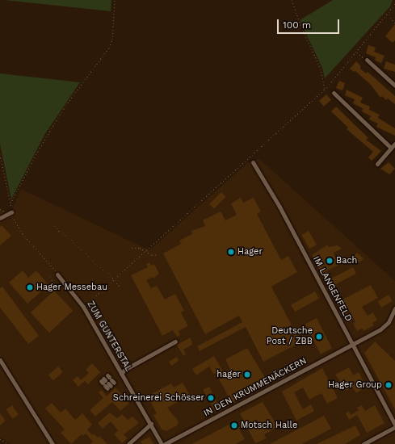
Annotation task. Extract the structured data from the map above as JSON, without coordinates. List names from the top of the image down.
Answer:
{
  "streets": {
    "street": ["IM LANGENFELD", "ZUM GUNTERSTAL", "IN DEN KRUMMENÄCKERN"]
  },
  "crossings": [
    ["IM LANGENFELD", "IN DEN KRUMMENÄCKERN"]
  ],
  "places": [
    "Hager",
    "Bach",
    "Hager Messebau",
    "Deutsche Post / ZBB",
    "hager",
    "Hager Group",
    "Schreinerei Schösser",
    "Motsch Halle"
  ],
  "scale_bar": "100 m"
}
